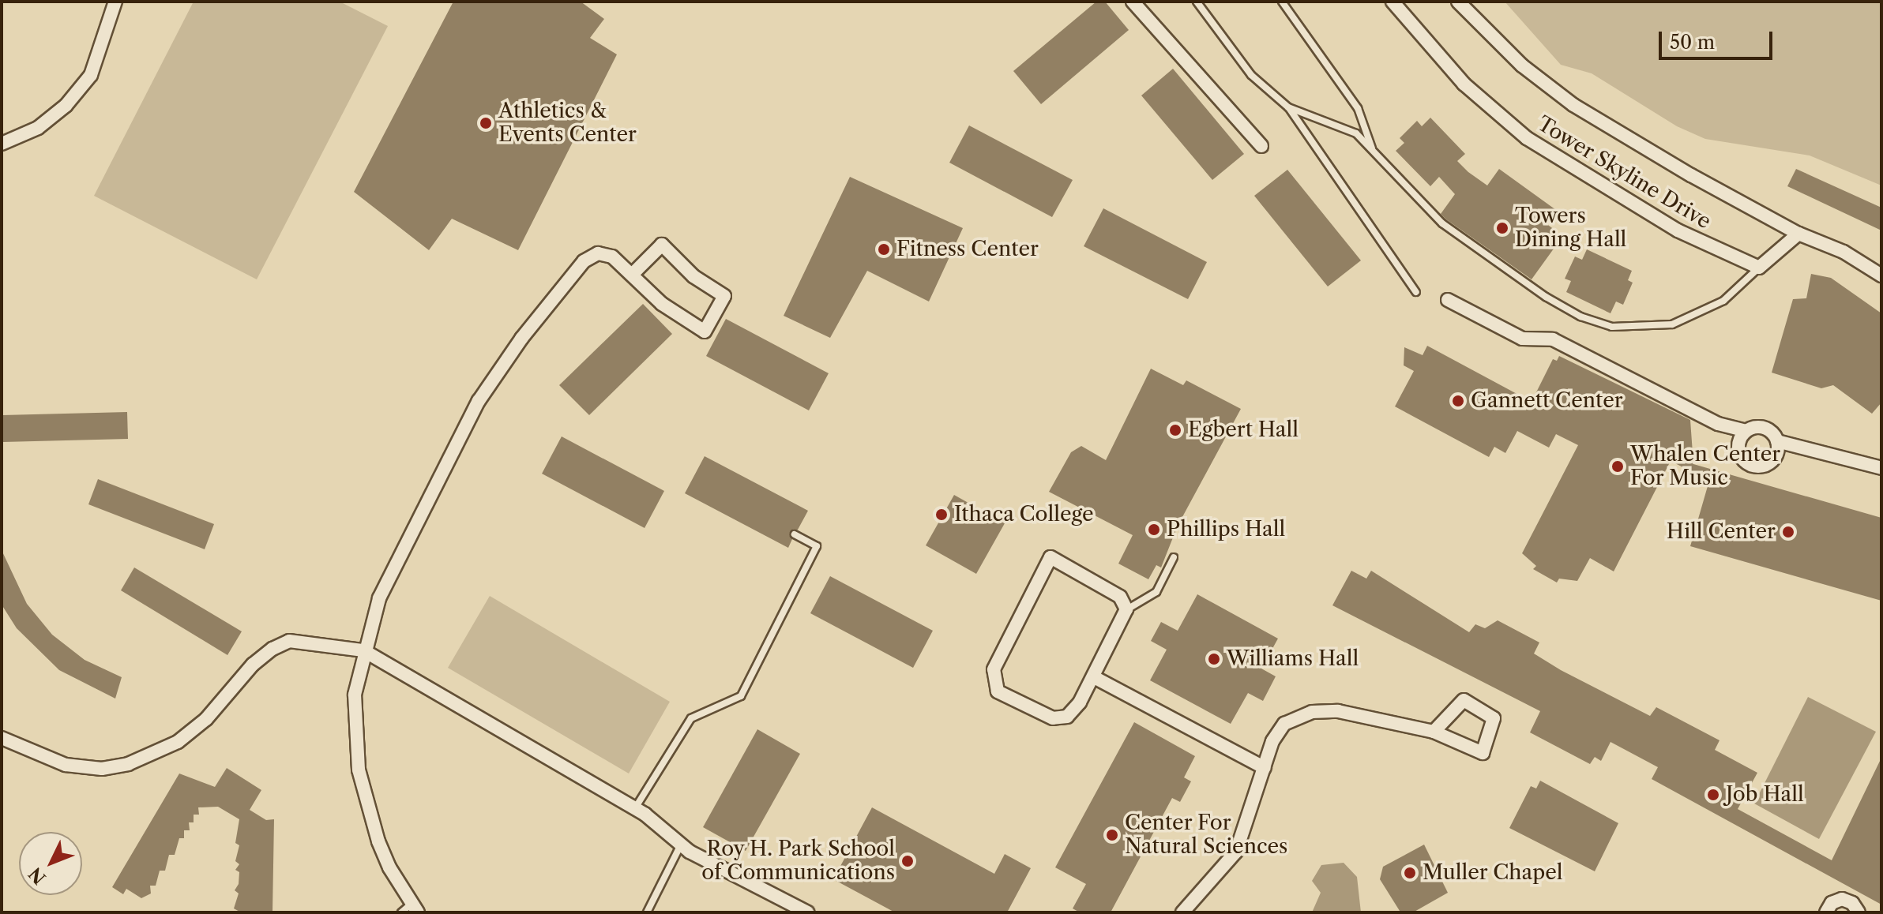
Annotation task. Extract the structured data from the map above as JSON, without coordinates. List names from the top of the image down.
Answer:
{
  "streets": {
    "street": ["Tower Skyline Drive"]
  },
  "places": [
    "Athletics & Events Center",
    "Towers Dining Hall",
    "Fitness Center",
    "Gannett Center",
    "Egbert Hall",
    "Whalen Center For Music",
    "Ithaca College",
    "Phillips Hall",
    "Hill Center",
    "Williams Hall",
    "Job Hall",
    "Center For Natural Sciences",
    "Roy H. Park School of Communications",
    "Muller Chapel"
  ],
  "scale_bar": "50 m",
  "north": "bottom left"
}
